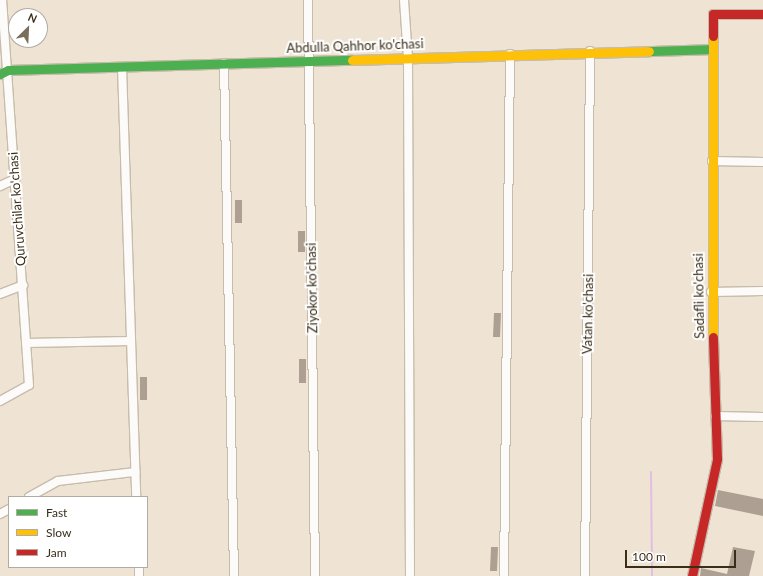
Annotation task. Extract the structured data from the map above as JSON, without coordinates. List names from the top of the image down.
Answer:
{
  "streets": {
    "street": [
      "Abdulla Qahhor ko'chasi",
      "Quruvchilar ko'chasi",
      "Ziyokor ko'chasi",
      "Sadafli ko'chasi",
      "Vatan ko'chasi"
    ]
  },
  "crossings": [
    ["Abdulla Qahhor ko'chasi", "Quruvchilar ko'chasi"],
    ["Abdulla Qahhor ko'chasi", "Ziyokor ko'chasi"],
    ["Abdulla Qahhor ko'chasi", "Sadafli ko'chasi"],
    ["Abdulla Qahhor ko'chasi", "Vatan ko'chasi"]
  ],
  "legend": ["Fast", "Slow", "Jam"],
  "scale_bar": "100 m",
  "north": "top right"
}
